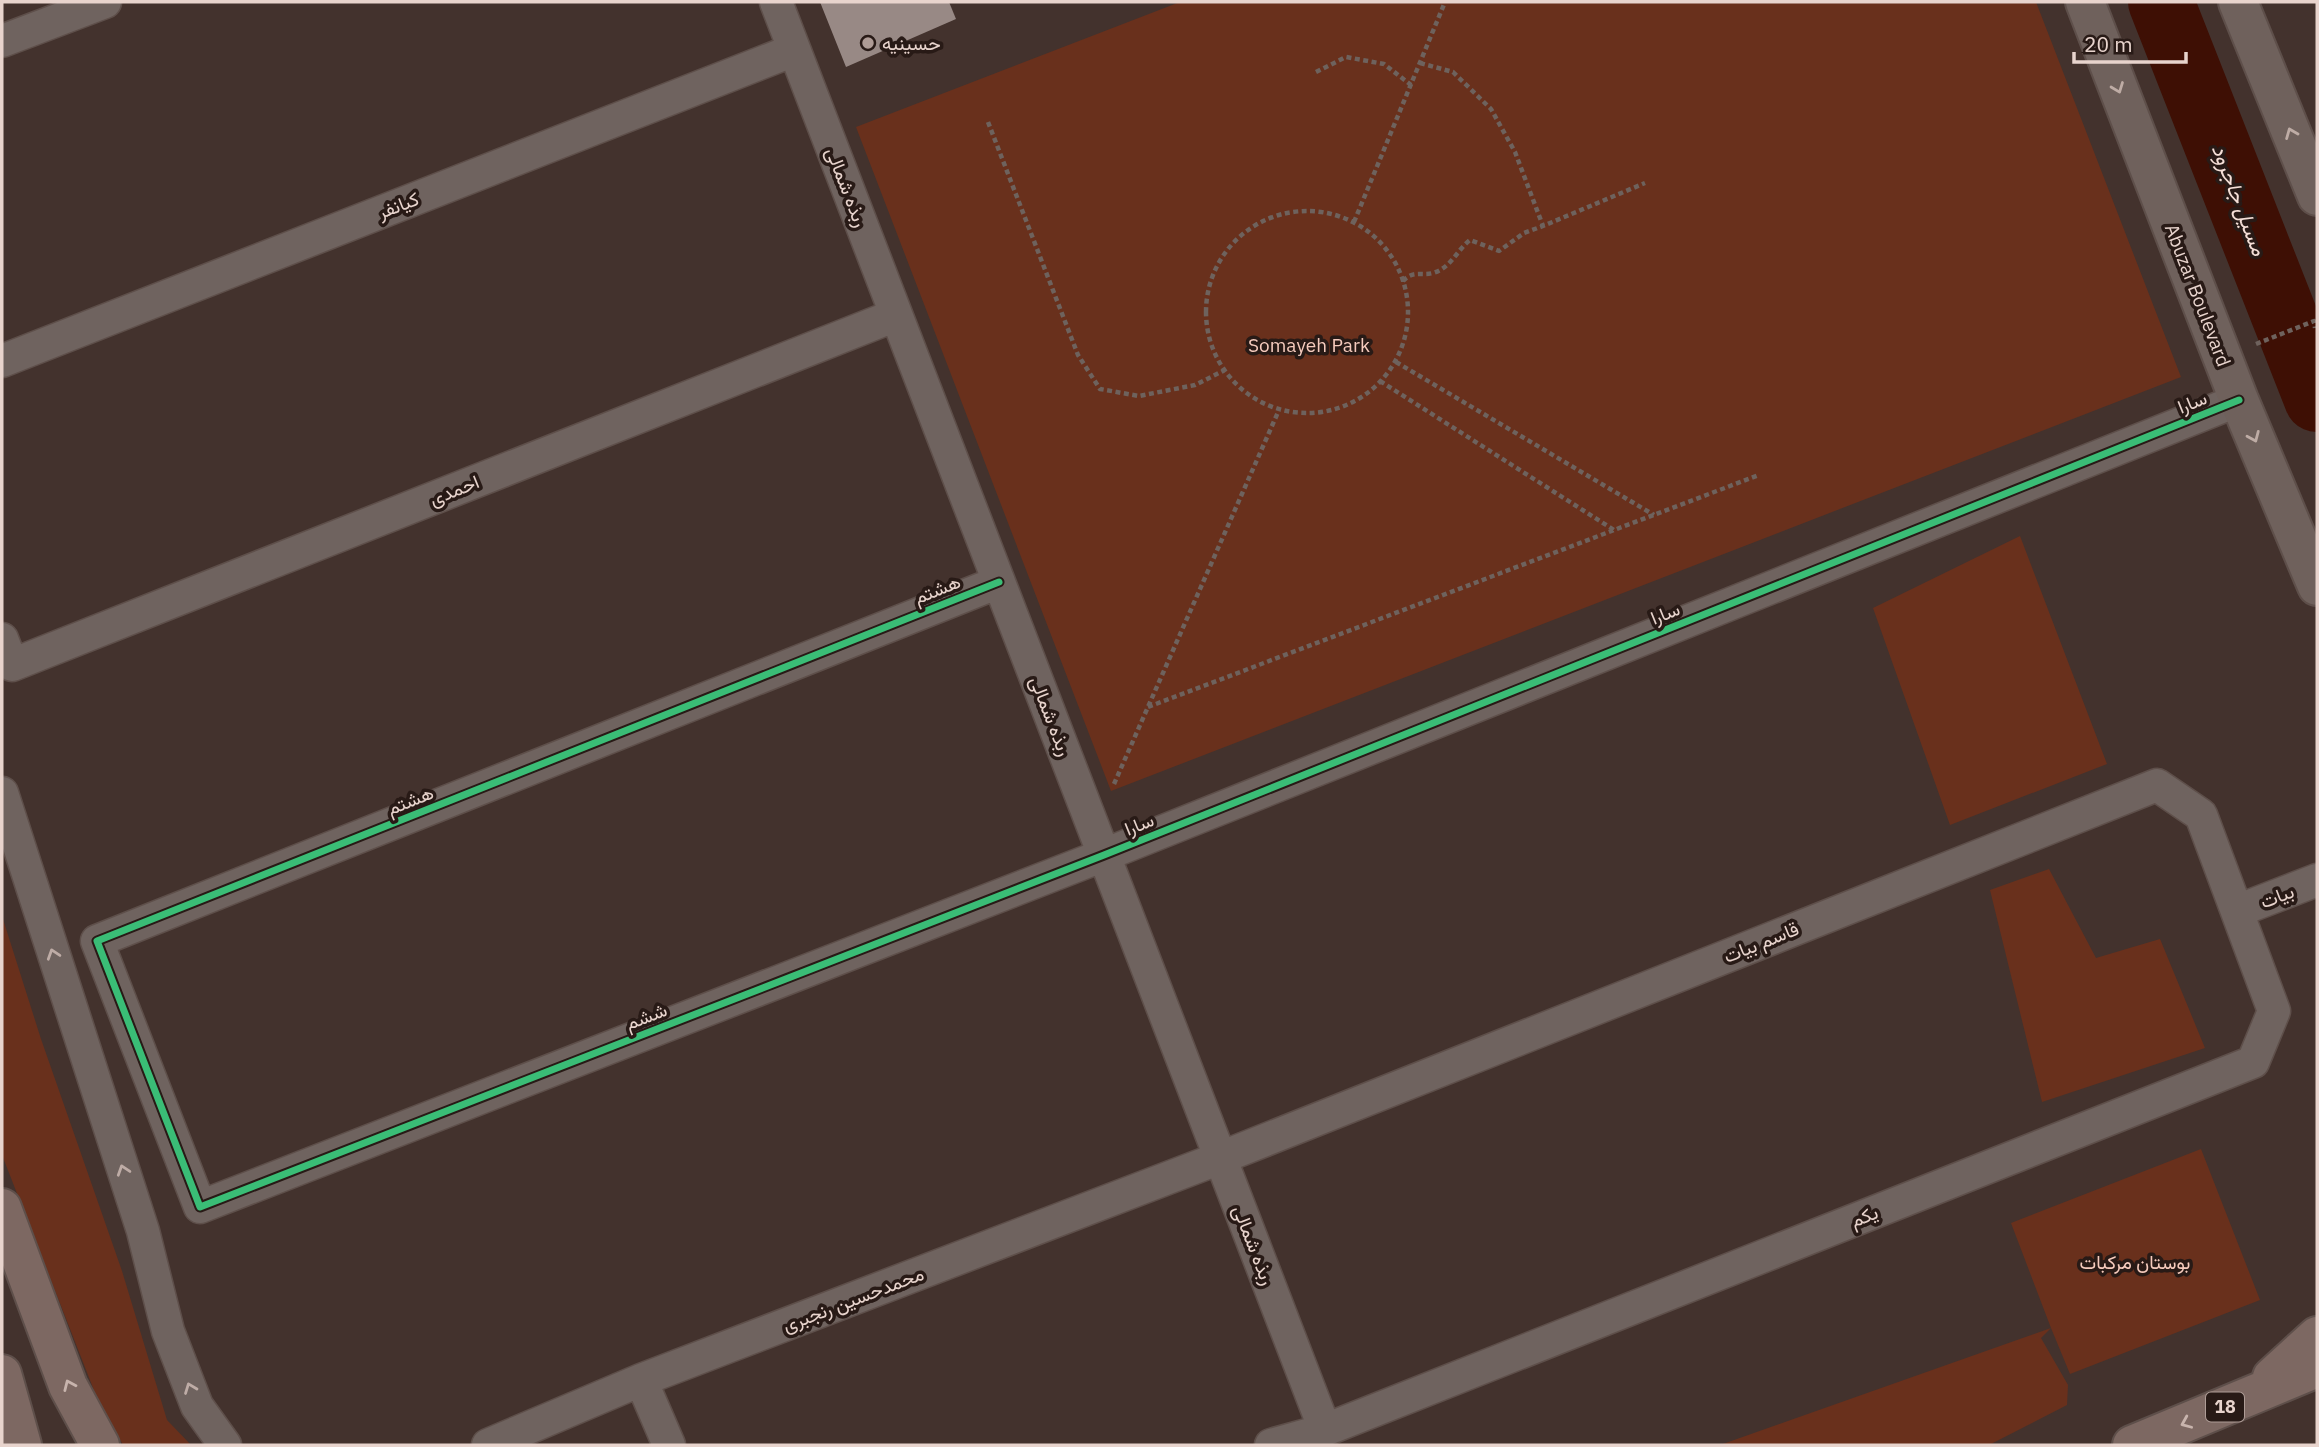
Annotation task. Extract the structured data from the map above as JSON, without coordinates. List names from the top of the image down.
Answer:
{
  "streets": {
    "highway": ["18"],
    "main road": ["Abuzar Boulevard"],
    "street": [
      "ربذه شمالی",
      "کیانفر",
      "سارا",
      "احمدی",
      "هشتم",
      "بیات",
      "قاسم بیات",
      "ششم",
      "یکم",
      "محمدحسین رنجبری"
    ]
  },
  "crossings": [
    ["ربذه شمالی", "کیانفر"],
    ["ربذه شمالی", "سارا"],
    ["ربذه شمالی", "احمدی"],
    ["ربذه شمالی", "هشتم"],
    ["ربذه شمالی", "قاسم بیات"],
    ["ربذه شمالی", "ششم"],
    ["ربذه شمالی", "یکم"],
    ["ربذه شمالی", "محمدحسین رنجبری"],
    ["Abuzar Boulevard", "سارا"],
    ["سارا", "ششم"],
    ["هشتم", "ششم"],
    ["بیات", "قاسم بیات"],
    ["بیات", "یکم"],
    ["قاسم بیات", "یکم"],
    ["قاسم بیات", "محمدحسین رنجبری"]
  ],
  "water": ["مسیل جاجرود"],
  "parks": ["Somayeh Park", "بوستان مرکبات"],
  "places": ["حسینیه"],
  "scale_bar": "20 m"
}
